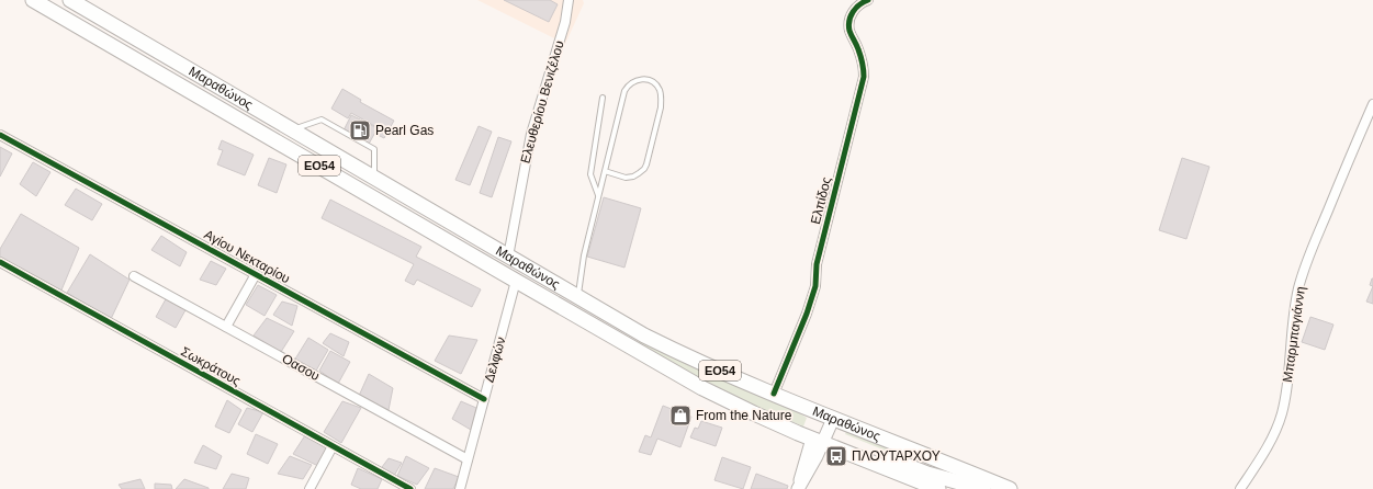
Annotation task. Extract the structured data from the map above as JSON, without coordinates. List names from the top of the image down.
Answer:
{
  "streets": {
    "main road": ["Μαραθώνος", "ΕΟ54"],
    "street": [
      "Ελευθερίου Βενιζέλου",
      "Ελπίδος",
      "Αγίου Νεκταρίου",
      "Μπαρμπαγιάννη",
      "Δελφών",
      "Σωκράτους",
      "Οασου"
    ]
  },
  "crossings": [
    ["Μαραθώνος", "Ελευθερίου Βενιζέλου"],
    ["Μαραθώνος", "Ελπίδος"],
    ["Μαραθώνος", "Δελφών"],
    ["Αγίου Νεκταρίου", "Δελφών"],
    ["Δελφών", "Οασου"]
  ],
  "places": {
    "fuel station": ["Pearl Gas"],
    "shop": ["From the Nature"],
    "bus stop": ["ΠΛΟΥΤΑΡΧΟΥ"]
  }
}
